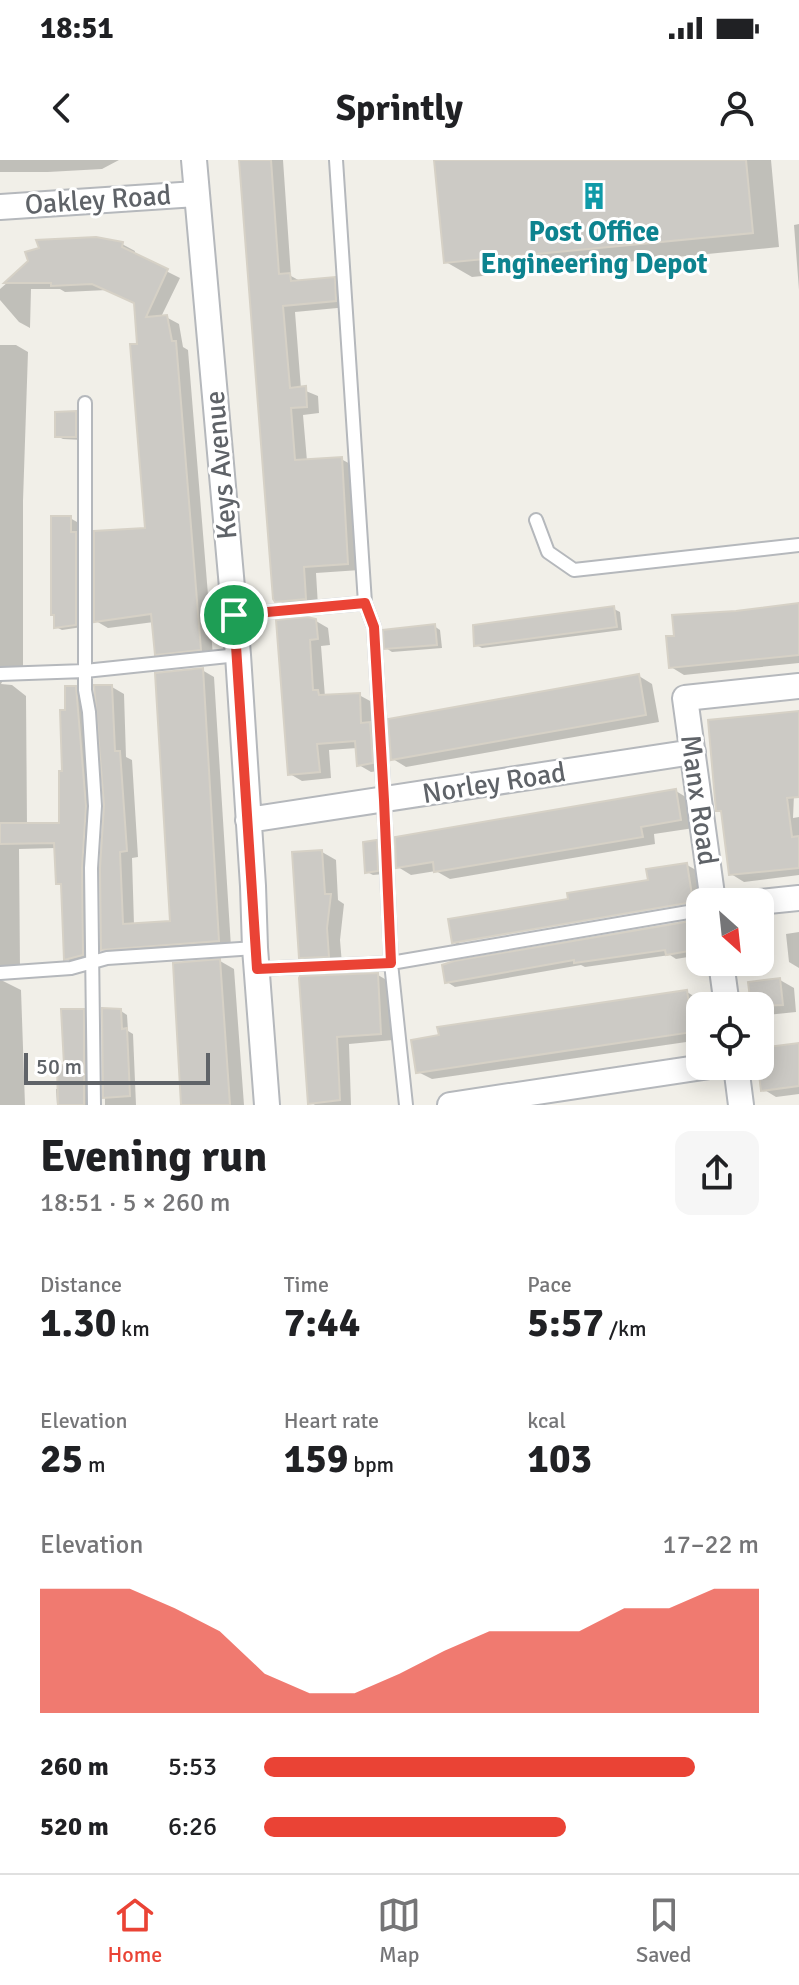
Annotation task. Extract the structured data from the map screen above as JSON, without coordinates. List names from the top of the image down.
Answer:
{
  "streets": {
    "street": [
      "Oakley Road",
      "Keys Avenue",
      "Norley Road",
      "Manx Road"
    ]
  },
  "crossings": [
    ["Oakley Road", "Keys Avenue"],
    ["Keys Avenue", "Norley Road"],
    ["Norley Road", "Manx Road"]
  ],
  "places": {
    "building": ["Post Office Engineering Depot"]
  },
  "scale_bar": "50 m",
  "north": "bottom right",
  "page": {
    "status": "18:51",
    "header": "Sprintly",
    "scale": "50 m",
    "heading": ["Evening run", "18:51 · 5 × 260 m"],
    "stats": [
      ["Distance", "1.30 km"],
      ["Time", "7:44"],
      ["Pace", "5:57 /km"],
      ["Elevation", "25 m"],
      ["Heart rate", "159 bpm"],
      ["kcal", "103"]
    ],
    "chart": ["Elevation", "17–22 m"],
    "list": [
      {
        "name": "260 m",
        "note": "5:53"
      },
      {
        "name": "520 m",
        "note": "6:26"
      }
    ],
    "tabs": ["Home", "Map", "Saved"]
  }
}
